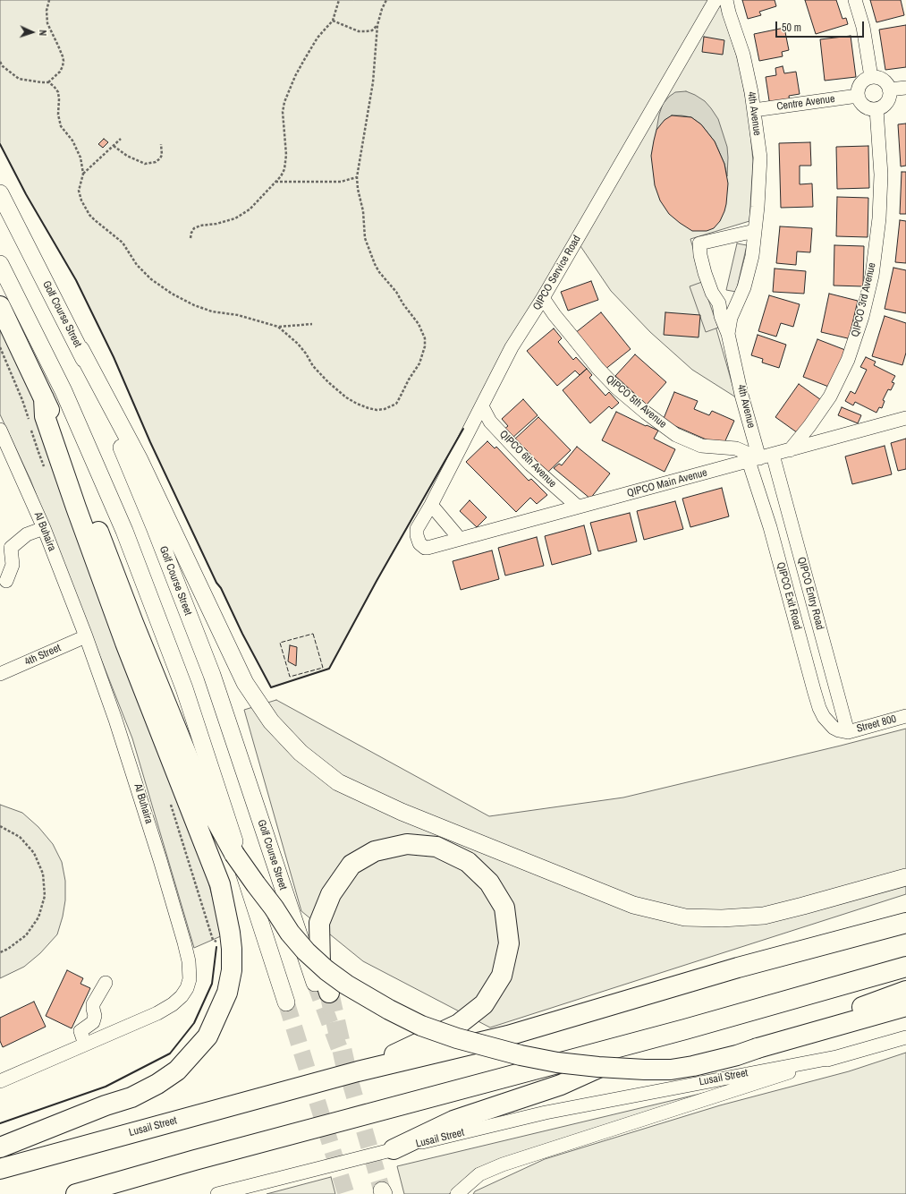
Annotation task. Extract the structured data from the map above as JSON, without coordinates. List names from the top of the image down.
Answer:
{
  "streets": {
    "highway": ["Lusail Street"],
    "main road": ["Golf Course Street"],
    "street": [
      "Centre Avenue",
      "4th Avenue",
      "QIPCO Service Road",
      "QIPCO 3rd Avenue",
      "QIPCO 5th Avenue",
      "QIPCO 6th Avenue",
      "QIPCO Main Avenue",
      "Al Buhaira",
      "QIPCO Entry Road",
      "4th Street",
      "Street 800"
    ]
  },
  "crossings": [
    ["Centre Avenue", "4th Avenue"],
    ["Centre Avenue", "QIPCO 3rd Avenue"],
    ["4th Avenue", "QIPCO 5th Avenue"],
    ["4th Avenue", "QIPCO Main Avenue"],
    ["QIPCO Service Road", "QIPCO 5th Avenue"],
    ["QIPCO Service Road", "QIPCO 6th Avenue"],
    ["QIPCO Service Road", "QIPCO Main Avenue"],
    ["QIPCO 3rd Avenue", "QIPCO Main Avenue"],
    ["QIPCO 5th Avenue", "QIPCO Main Avenue"],
    ["QIPCO 6th Avenue", "QIPCO Main Avenue"],
    ["QIPCO Main Avenue", "QIPCO Entry Road"],
    ["Al Buhaira", "4th Street"],
    ["QIPCO Entry Road", "Street 800"]
  ],
  "scale_bar": "50 m",
  "north": "right"
}
